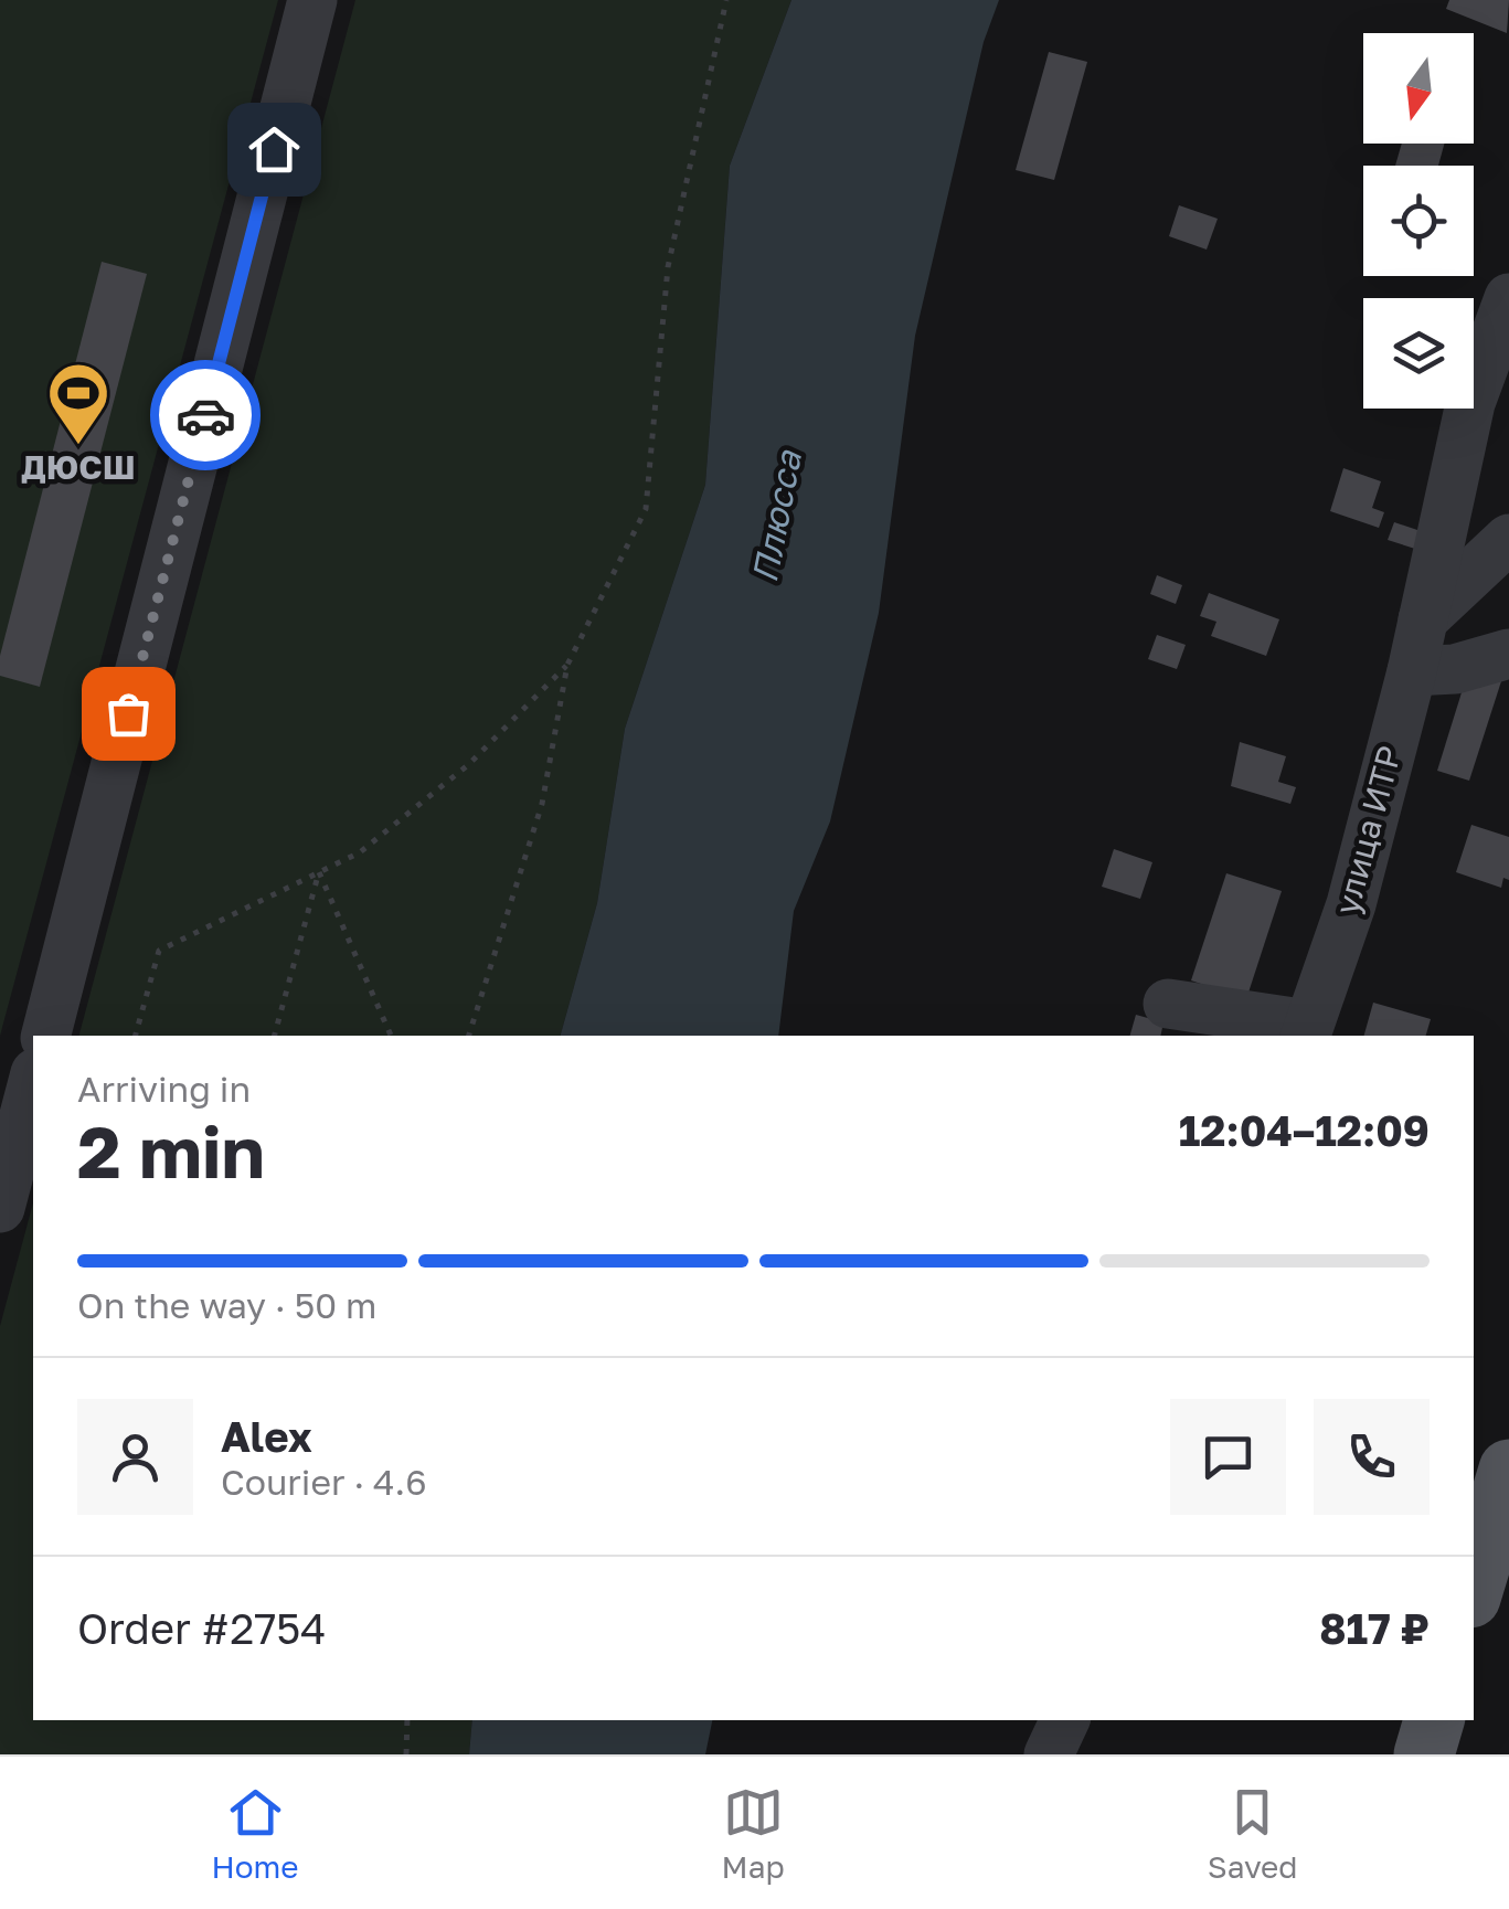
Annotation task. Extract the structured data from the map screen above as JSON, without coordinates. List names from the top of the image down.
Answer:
{
  "streets": {
    "street": ["улица ИТР"]
  },
  "water": ["Плюсса"],
  "places": {
    "sports": ["ДЮСШ"]
  },
  "north": "bottom",
  "page": {
    "heading": ["2 min", "Arriving in", "12:04–12:09"],
    "panel": [
      "Alex",
      "Courier · 4.6",
      "Order #2754",
      "817 ₽"
    ],
    "bar": "On the way · 50 m",
    "tabs": ["Home", "Map", "Saved"]
  }
}
